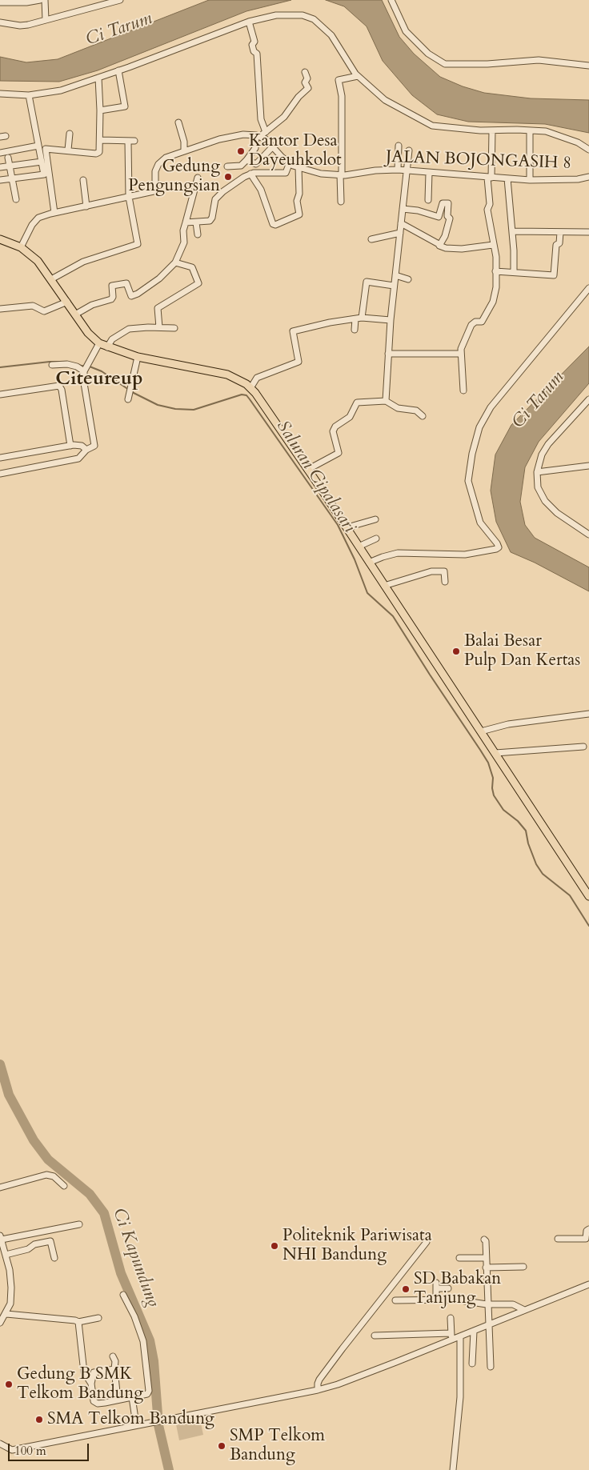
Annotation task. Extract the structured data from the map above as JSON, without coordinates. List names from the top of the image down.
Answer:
{
  "streets": {
    "street": ["JALAN BOJONGASIH 8"]
  },
  "districts": ["Citeureup"],
  "water": ["Ci Tarum", "Saluran Cipalasari", "Ci Kapundung"],
  "places": [
    "Kantor Desa Dayeuhkolot",
    "Gedung Pengungsian",
    "Balai Besar Pulp Dan Kertas",
    "Politeknik Pariwisata NHI Bandung",
    "SD Babakan Tanjung",
    "Gedung B SMK Telkom Bandung",
    "SMA Telkom Bandung",
    "SMP Telkom Bandung"
  ],
  "scale_bar": "100 m"
}
